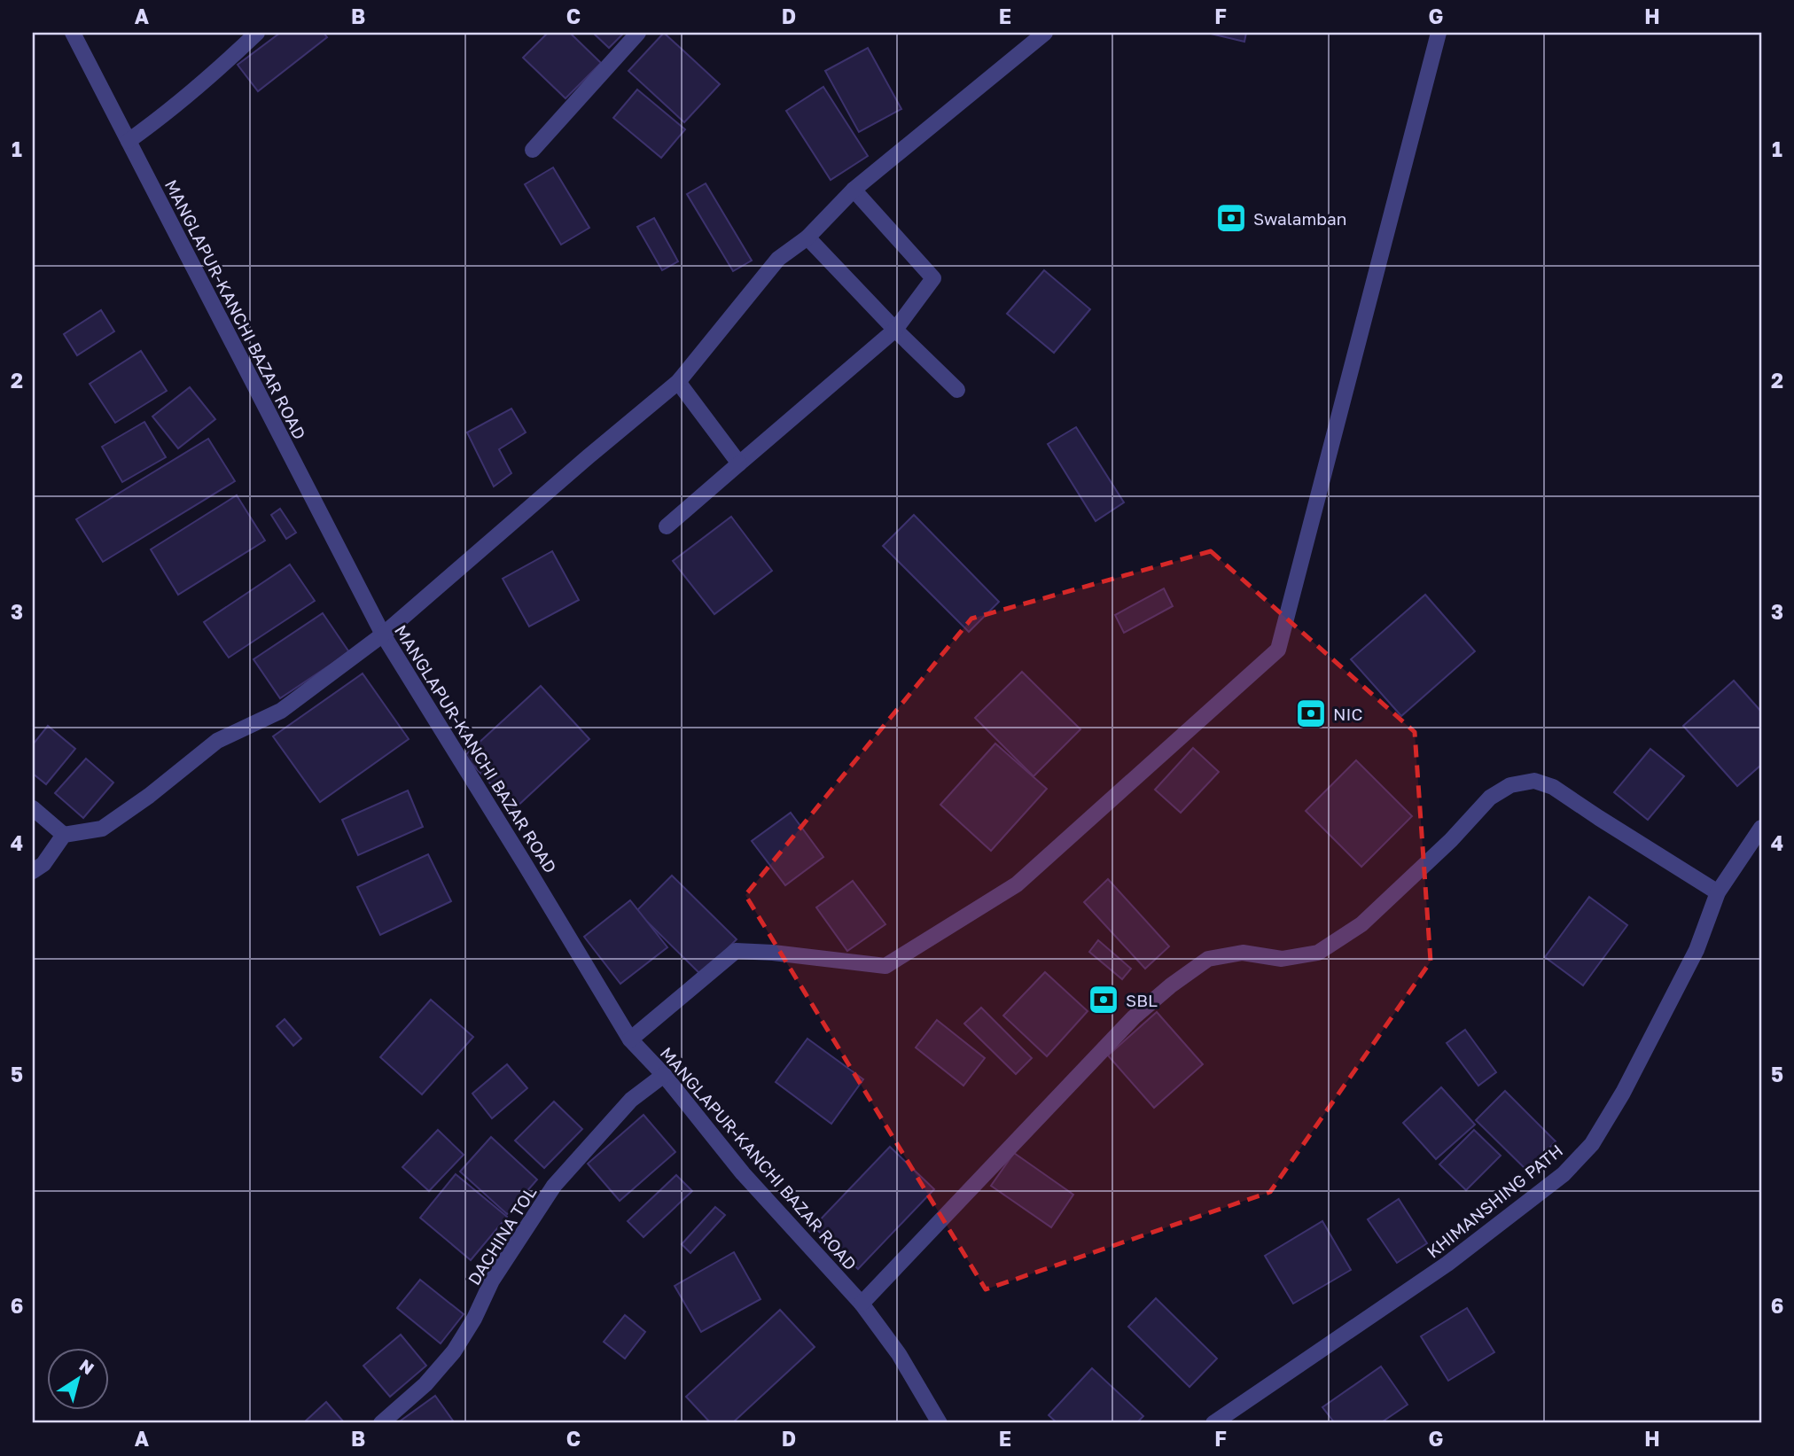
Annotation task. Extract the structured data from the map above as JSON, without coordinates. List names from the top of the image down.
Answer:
{
  "streets": {
    "street": ["MANGLAPUR-KANCHI BAZAR ROAD", "KHIMANSHING PATH", "DACHINA TOL"]
  },
  "crossings": [
    ["MANGLAPUR-KANCHI BAZAR ROAD", "DACHINA TOL"]
  ],
  "places": {
    "bank": ["Swalamban", "NIC", "SBL"]
  },
  "north": "top right",
  "grid": {
    "columns": [
      "A",
      "B",
      "C",
      "D",
      "E",
      "F",
      "G",
      "H"
    ],
    "rows": [
      "1",
      "2",
      "3",
      "4",
      "5",
      "6"
    ]
  }
}
